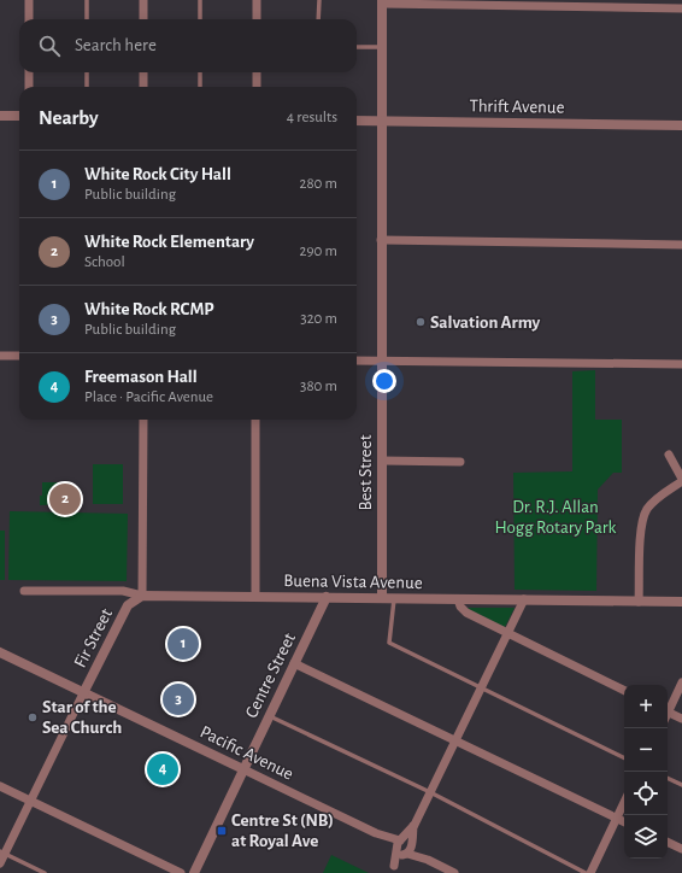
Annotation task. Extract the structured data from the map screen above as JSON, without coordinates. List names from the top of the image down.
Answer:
{
  "streets": {
    "street": [
      "Thrift Avenue",
      "Best Street",
      "Buena Vista Avenue",
      "Fir Street",
      "Centre Street",
      "Pacific Avenue"
    ]
  },
  "crossings": [
    ["Thrift Avenue", "Best Street"],
    ["Best Street", "Buena Vista Avenue"],
    ["Buena Vista Avenue", "Fir Street"],
    ["Buena Vista Avenue", "Centre Street"],
    ["Fir Street", "Pacific Avenue"],
    ["Centre Street", "Pacific Avenue"]
  ],
  "parks": ["Dr. R.J. Allan Hogg Rotary Park"],
  "places": {
    "other": ["Salvation Army", "Star of the Sea Church"],
    "transit": ["Centre St (NB) at Royal Ave"]
  },
  "page": {
    "search": "Search here",
    "heading": ["Nearby", "4 results"],
    "list": [
      {
        "mark": "1",
        "name": "White Rock City Hall",
        "note": "Public building",
        "value": "280 m"
      },
      {
        "mark": "2",
        "name": "White Rock Elementary",
        "note": "School",
        "value": "290 m"
      },
      {
        "mark": "3",
        "name": "White Rock RCMP",
        "note": "Public building",
        "value": "320 m"
      },
      {
        "mark": "4",
        "name": "Freemason Hall",
        "note": "Place · Pacific Avenue",
        "value": "380 m"
      }
    ],
    "pins": [
      "2",
      "1",
      "3",
      "4"
    ],
    "map_buttons": ["+", "−"]
  }
}
